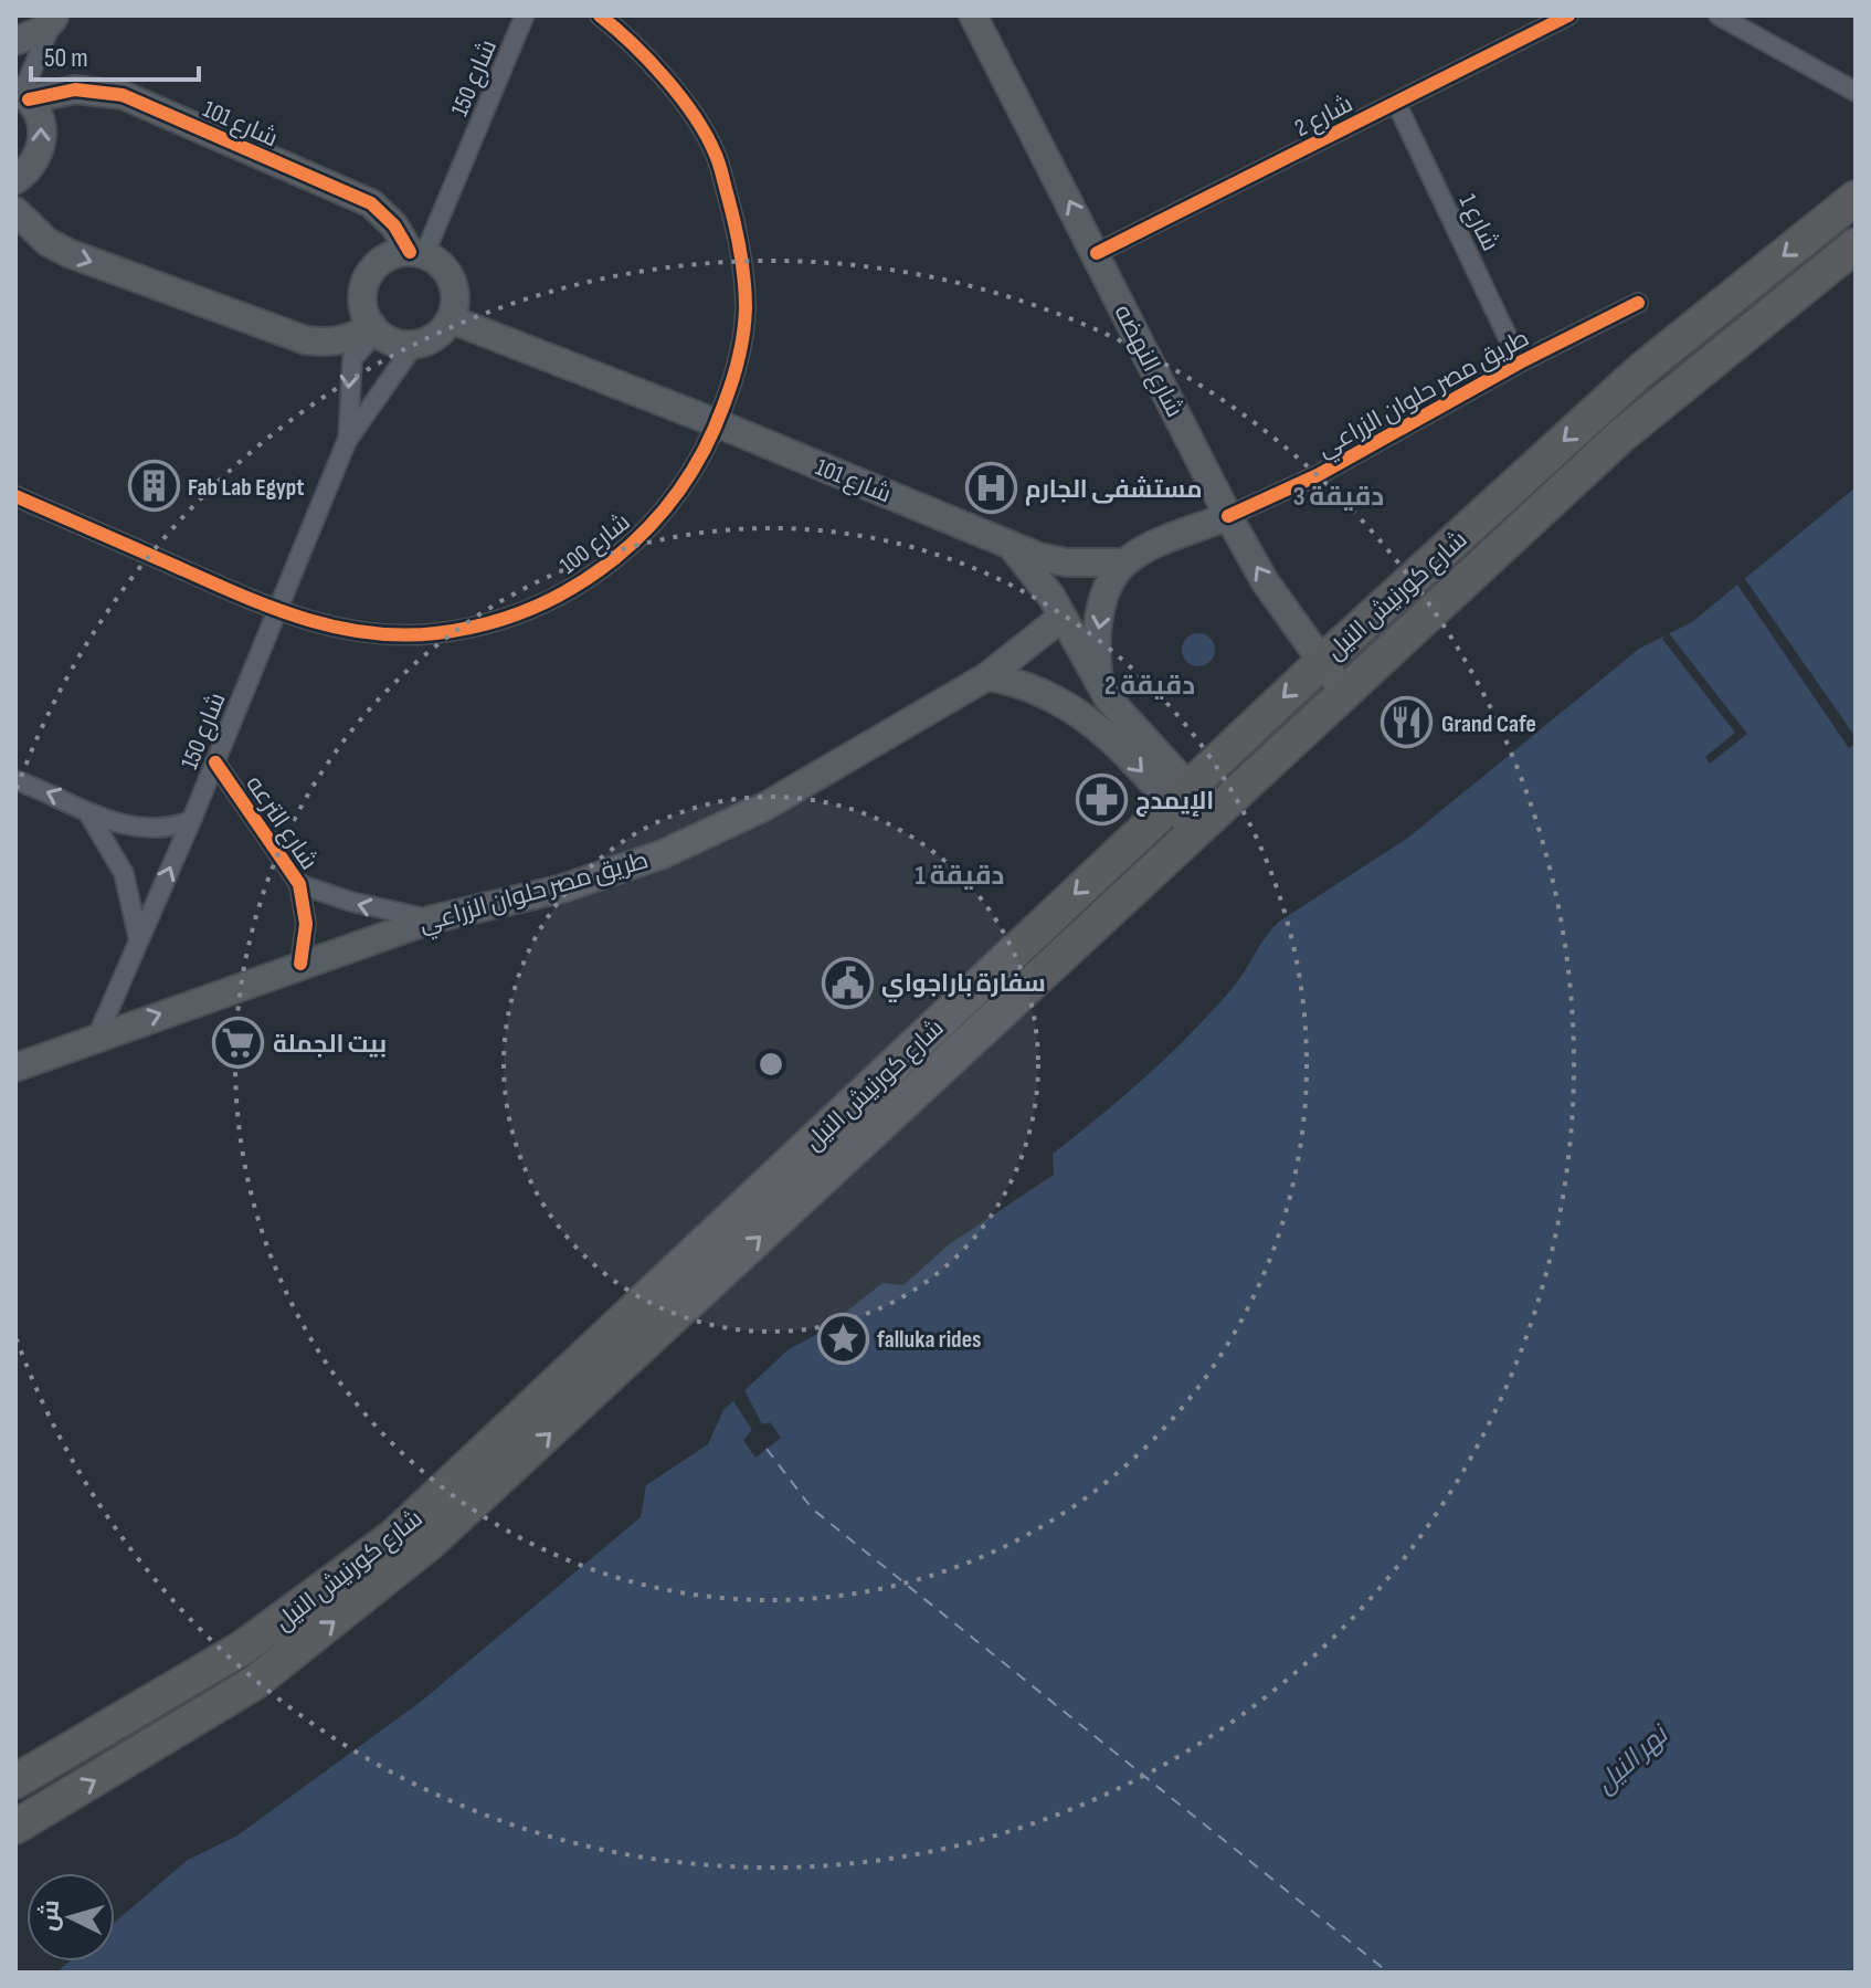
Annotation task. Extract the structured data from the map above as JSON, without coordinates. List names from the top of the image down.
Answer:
{
  "streets": {
    "highway": ["شارع كورنيش النيل"],
    "main road": ["شارع 101", "شارع النهضه", "طريق مصر حلوان الزراعي"],
    "street": [
      "شارع 150",
      "شارع 2",
      "شارع 1",
      "شارع 100",
      "شارع الترعه"
    ]
  },
  "crossings": [
    ["شارع 150", "شارع 101"],
    ["شارع 150", "طريق مصر حلوان الزراعي"],
    ["شارع 150", "شارع 100"],
    ["شارع 150", "شارع الترعه"],
    ["شارع 2", "شارع 1"],
    ["شارع 2", "شارع النهضه"],
    ["شارع 101", "طريق مصر حلوان الزراعي"],
    ["شارع 101", "شارع 100"],
    ["شارع 1", "طريق مصر حلوان الزراعي"],
    ["شارع النهضه", "طريق مصر حلوان الزراعي"],
    ["شارع النهضه", "شارع كورنيش النيل"],
    ["طريق مصر حلوان الزراعي", "شارع الترعه"]
  ],
  "one_way": ["شارع النهضه", "شارع الترعه"],
  "water": ["نهر النيل"],
  "places": {
    "building": ["Fab Lab Egypt"],
    "hospital": ["مستشفى الجارم"],
    "restaurant": ["Grand Cafe"],
    "pharmacy": ["الإيمدج"],
    "public building": ["سفارة باراجواي"],
    "supermarket": ["بيت الجملة"],
    "place": ["falluka rides"]
  },
  "scale_bar": "50 m",
  "north": "left",
  "rings": ["3 دقيقة", "2 دقيقة", "1 دقيقة"]
}
